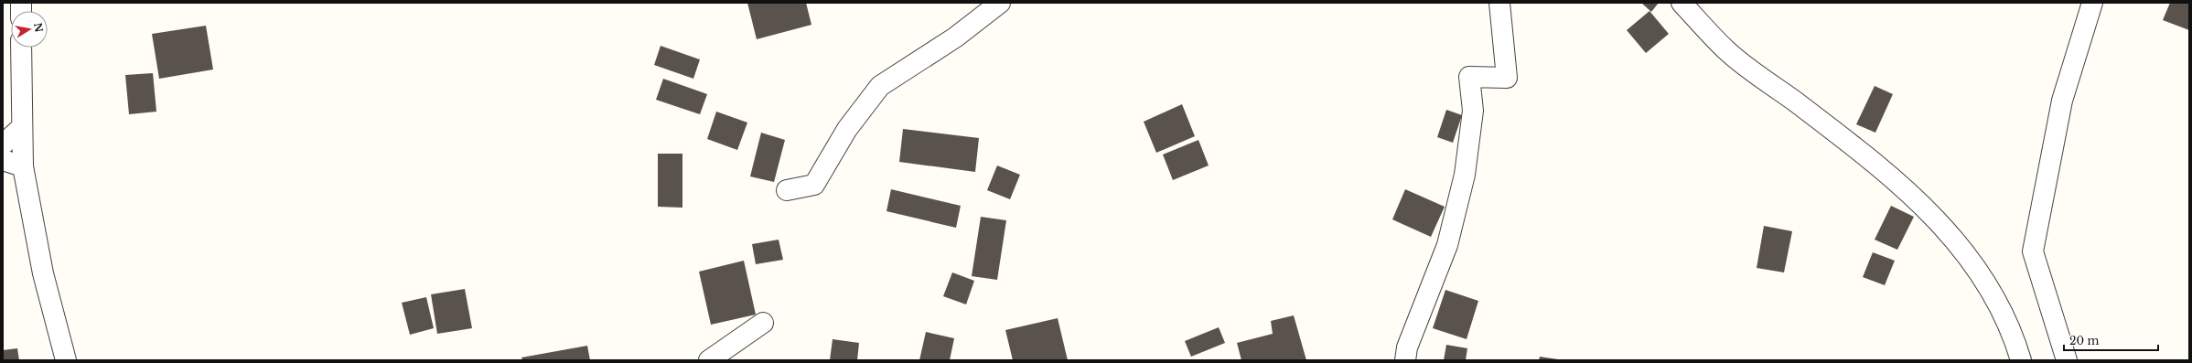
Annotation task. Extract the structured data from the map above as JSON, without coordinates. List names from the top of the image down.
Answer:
{
  "scale_bar": "20 m",
  "north": "right"
}
